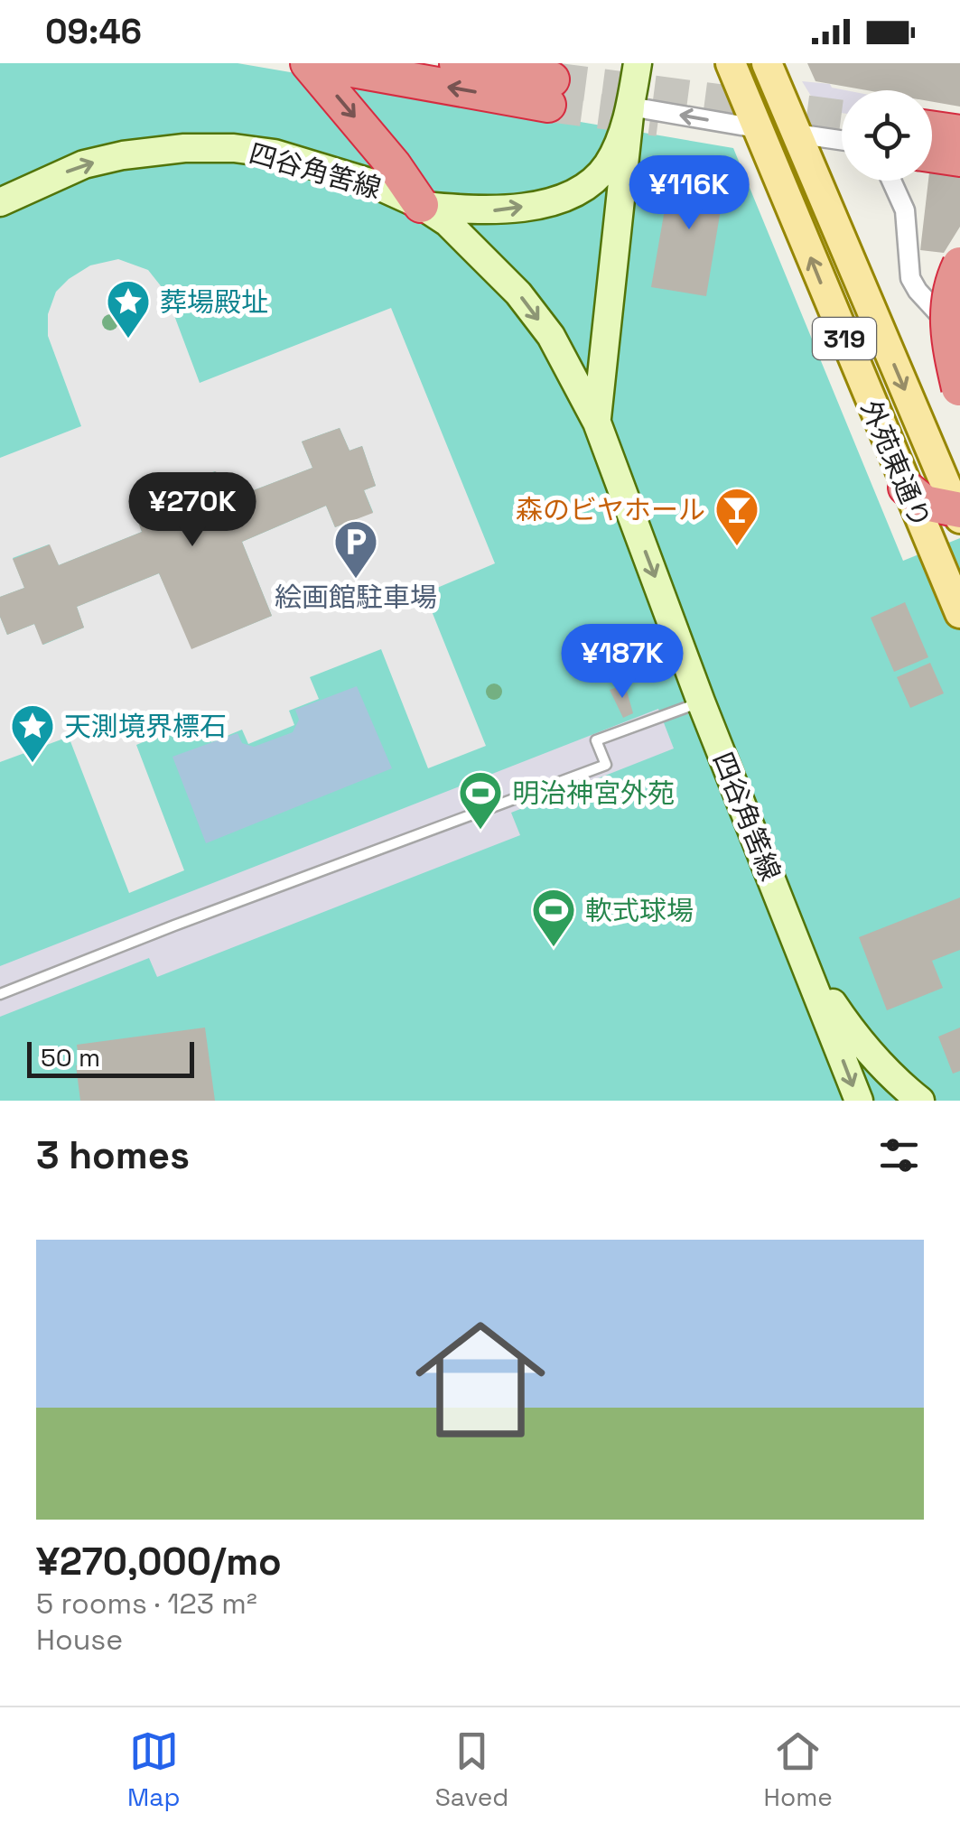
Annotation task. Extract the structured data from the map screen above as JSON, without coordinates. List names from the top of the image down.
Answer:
{
  "streets": {
    "main road": ["四谷角筈線", "319", "外苑東通り"]
  },
  "places": {
    "place": ["葬場殿址", "天測境界標石"],
    "bar": ["森のビヤホール"],
    "parking": ["絵画館駐車場"],
    "sports": ["明治神宮外苑", "軟式球場"]
  },
  "scale_bar": "50 m",
  "page": {
    "status": "09:46",
    "price": ["¥116K", "¥270K", "¥187K"],
    "scale": "50 m",
    "heading": "3 homes",
    "list": [
      {
        "name": "¥270,000/mo",
        "note": "5 rooms · 123 m² · House"
      }
    ],
    "tabs": ["Map", "Saved", "Home"]
  }
}
